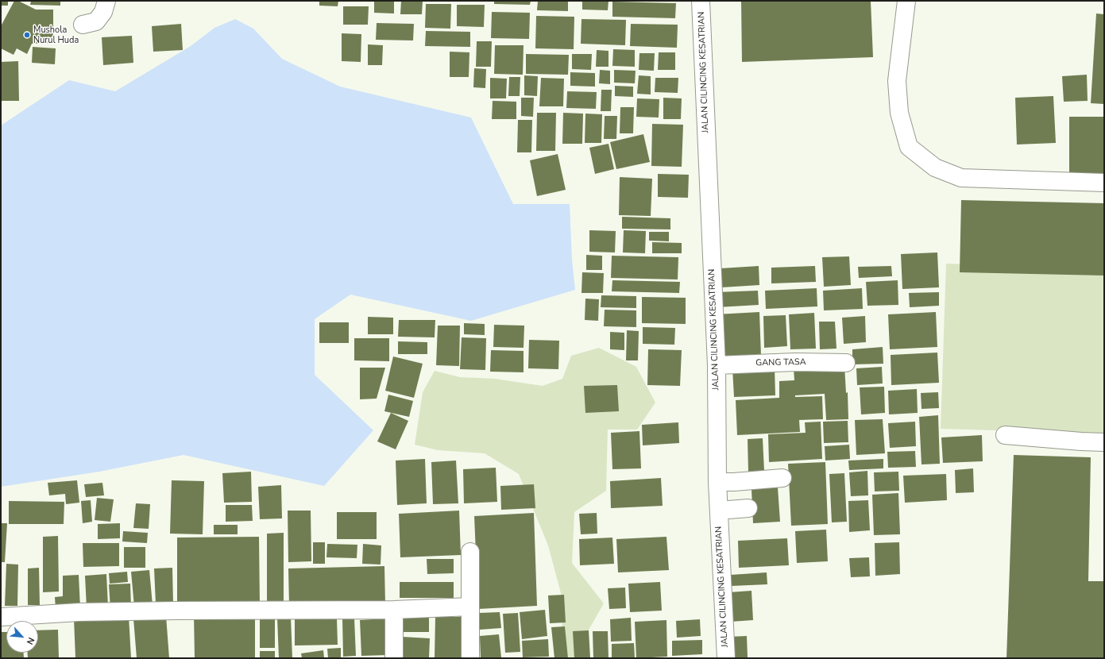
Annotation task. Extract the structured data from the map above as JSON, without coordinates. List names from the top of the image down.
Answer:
{
  "streets": {
    "street": ["JALAN CILINCING KESATRIAN", "GANG TASA"]
  },
  "crossings": [
    ["JALAN CILINCING KESATRIAN", "GANG TASA"]
  ],
  "places": ["Mushola Nurul Huda"],
  "north": "bottom right"
}
